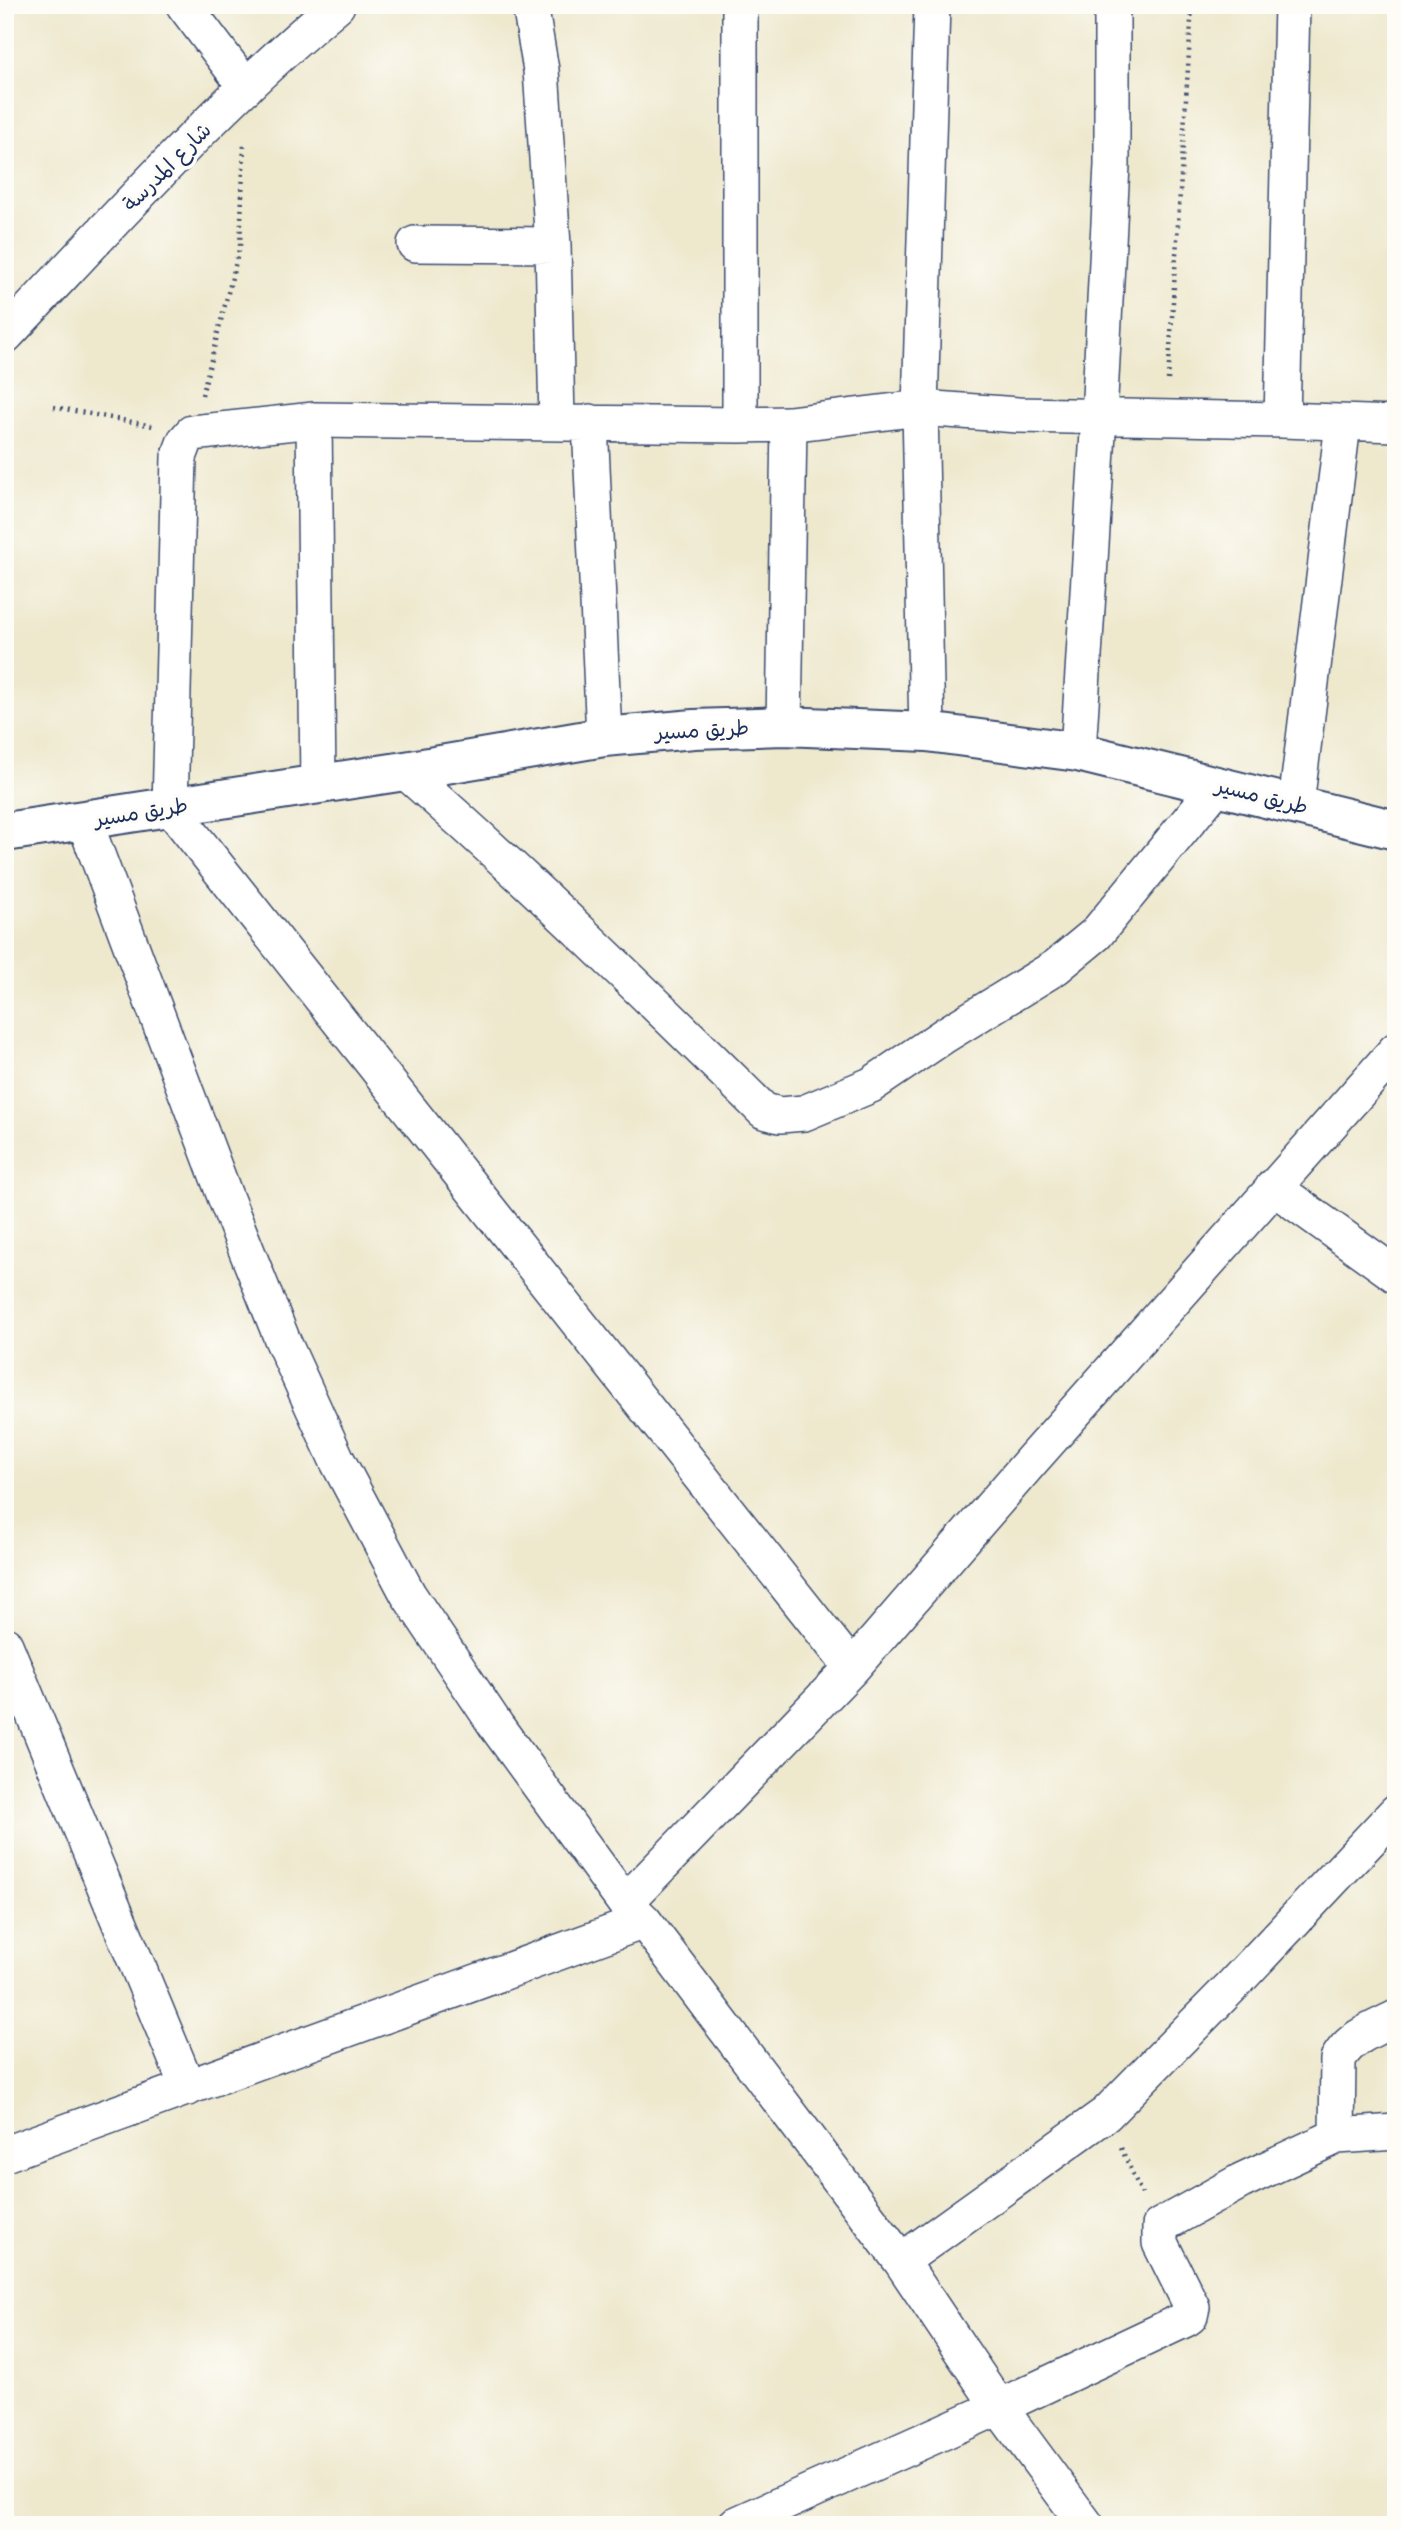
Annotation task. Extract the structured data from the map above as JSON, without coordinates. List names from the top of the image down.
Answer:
{
  "streets": {
    "street": ["شارع المدرسة", "طريق مسير"]
  }
}
